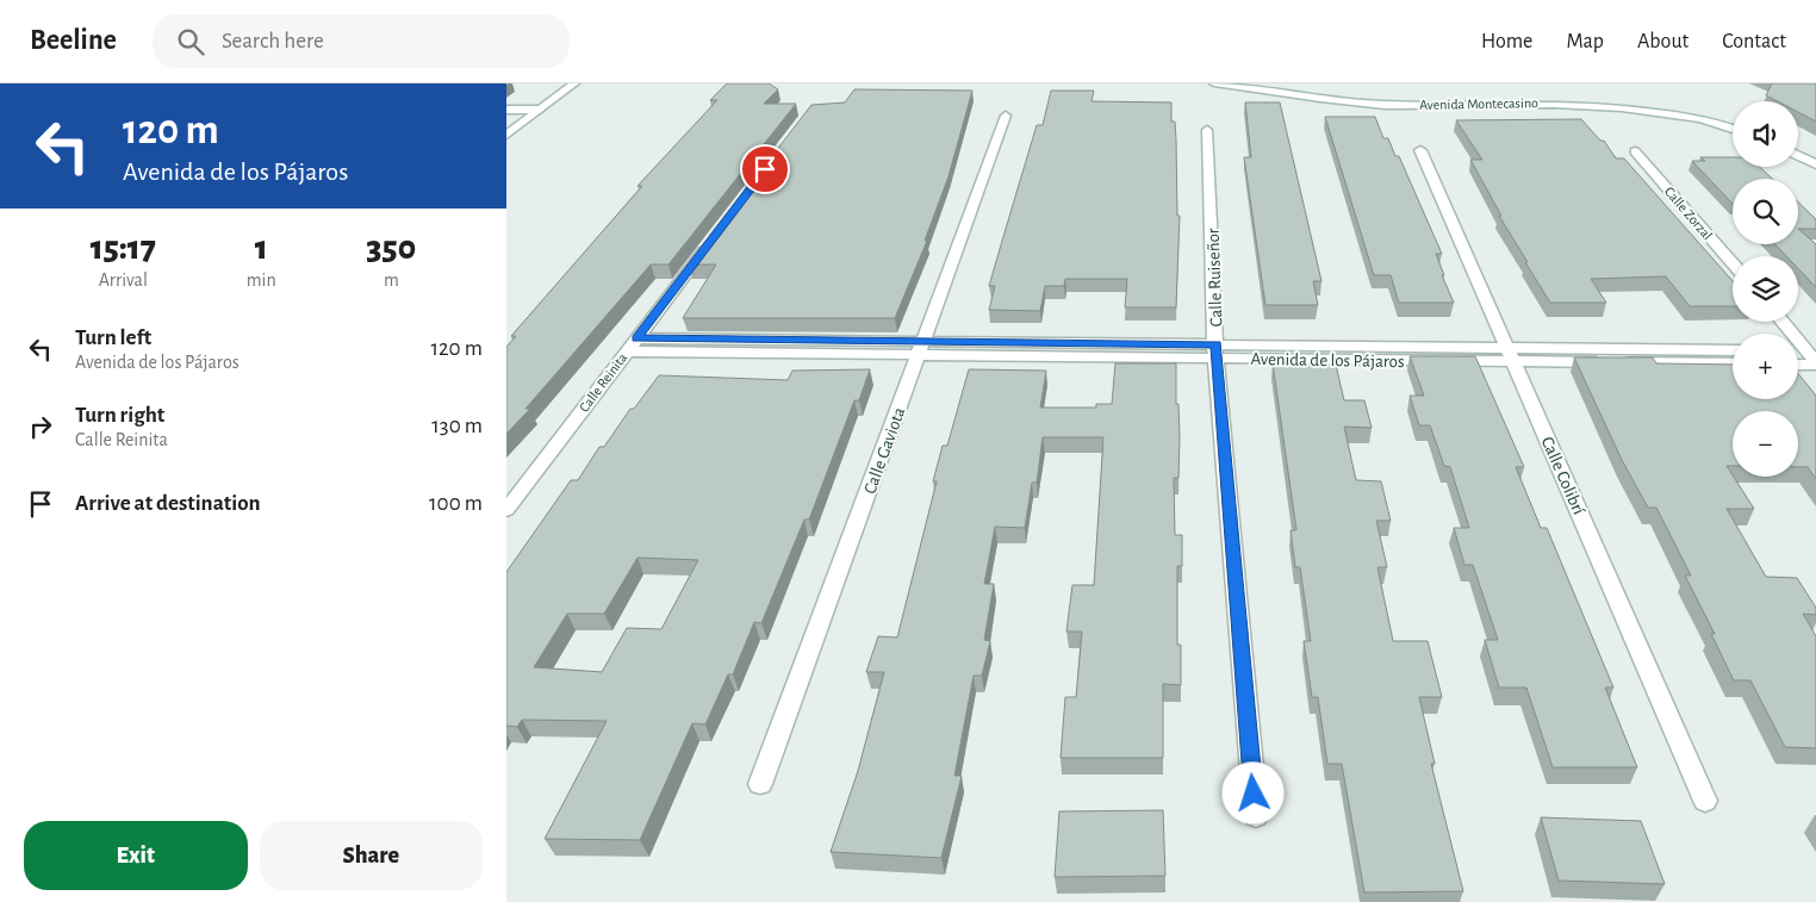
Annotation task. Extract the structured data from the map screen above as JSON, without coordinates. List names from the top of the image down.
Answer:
{
  "streets": {
    "street": [
      "Avenida Montecasino",
      "Calle Zorzal",
      "Calle Ruiseñor",
      "Avenida de los Pájaros",
      "Calle Reinita",
      "Calle Gaviota",
      "Calle Colibrí"
    ]
  },
  "crossings": [
    ["Calle Ruiseñor", "Avenida de los Pájaros"],
    ["Avenida de los Pájaros", "Calle Reinita"],
    ["Avenida de los Pájaros", "Calle Gaviota"],
    ["Avenida de los Pájaros", "Calle Colibrí"]
  ],
  "page": {
    "header": "Beeline",
    "search": "Search here",
    "nav": [
      "Home",
      "Map",
      "About",
      "Contact"
    ],
    "turn": ["120 m", "Avenida de los Pájaros"],
    "map_buttons": ["+", "−"],
    "eta": [
      "15:17",
      "Arrival",
      "1",
      "min",
      "350",
      "m"
    ],
    "list": [
      {
        "name": "Turn left",
        "note": "Avenida de los Pájaros",
        "value": "120 m"
      },
      {
        "name": "Turn right",
        "note": "Calle Reinita",
        "value": "130 m"
      },
      {
        "name": "Arrive at destination",
        "value": "100 m"
      }
    ],
    "buttons": ["Exit", "Share"]
  }
}
